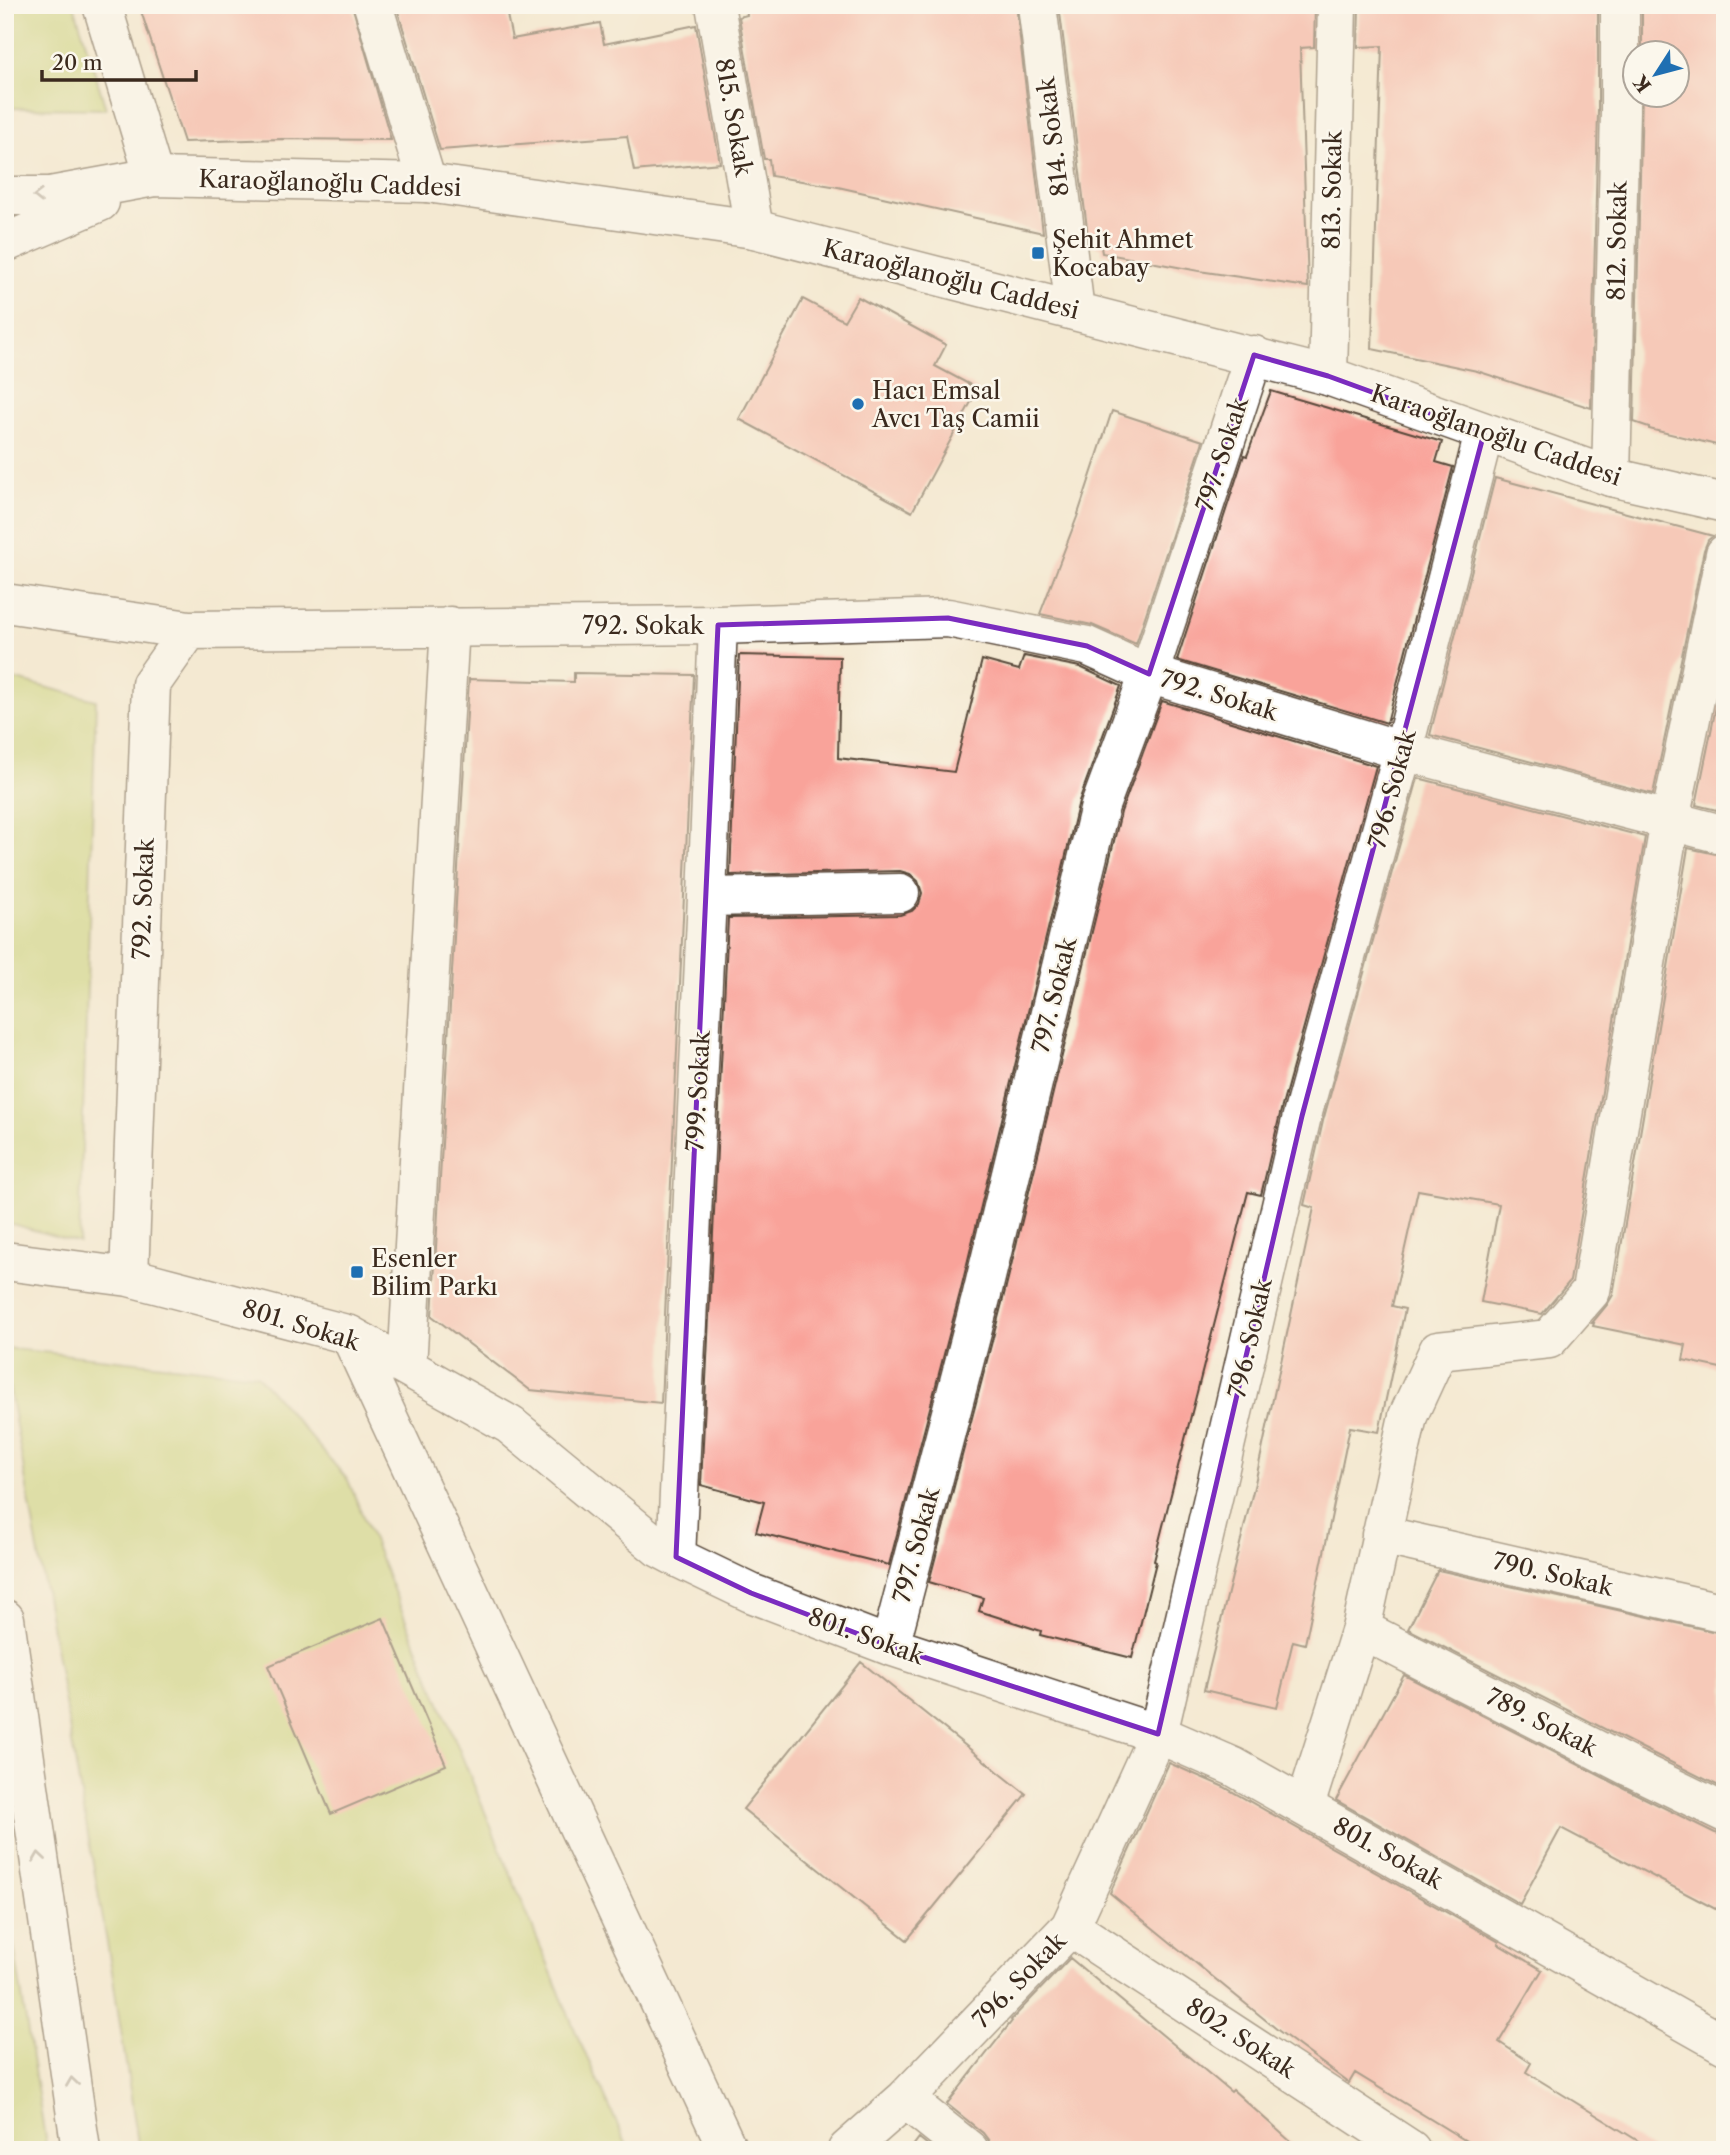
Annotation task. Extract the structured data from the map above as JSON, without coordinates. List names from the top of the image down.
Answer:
{
  "streets": {
    "street": [
      "815. Sokak",
      "814. Sokak",
      "Karaoğlanoğlu Caddesi",
      "813. Sokak",
      "812. Sokak",
      "797. Sokak",
      "792. Sokak",
      "796. Sokak",
      "799. Sokak",
      "801. Sokak",
      "790. Sokak",
      "789. Sokak",
      "802. Sokak"
    ]
  },
  "crossings": [
    ["815. Sokak", "Karaoğlanoğlu Caddesi"],
    ["814. Sokak", "Karaoğlanoğlu Caddesi"],
    ["Karaoğlanoğlu Caddesi", "813. Sokak"],
    ["Karaoğlanoğlu Caddesi", "812. Sokak"],
    ["Karaoğlanoğlu Caddesi", "797. Sokak"],
    ["Karaoğlanoğlu Caddesi", "796. Sokak"],
    ["797. Sokak", "792. Sokak"],
    ["797. Sokak", "801. Sokak"],
    ["792. Sokak", "796. Sokak"],
    ["792. Sokak", "799. Sokak"],
    ["792. Sokak", "801. Sokak"],
    ["796. Sokak", "801. Sokak"],
    ["796. Sokak", "802. Sokak"],
    ["799. Sokak", "801. Sokak"]
  ],
  "places": {
    "transit": ["Şehit Ahmet Kocabay", "Esenler Bilim Parkı"],
    "other": ["Hacı Emsal Avcı Taş Camii"]
  },
  "scale_bar": "20 m",
  "north": "bottom left"
}
